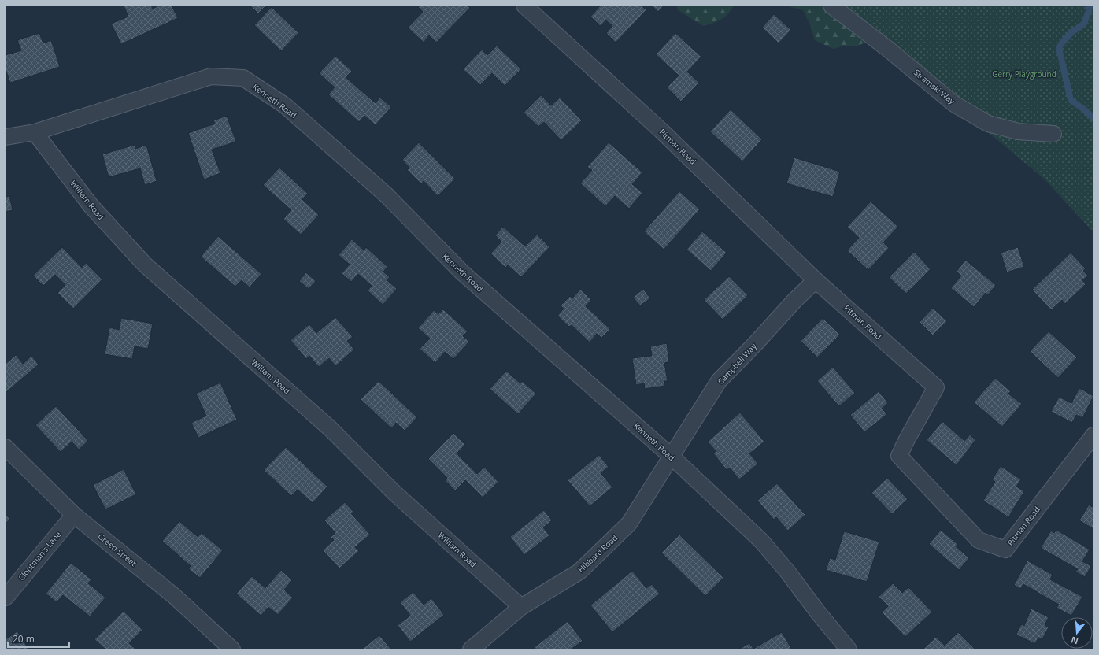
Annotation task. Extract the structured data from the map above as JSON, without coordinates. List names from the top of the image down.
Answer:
{
  "streets": {
    "street": [
      "Stramski Way",
      "Kenneth Road",
      "Pitman Road",
      "William Road",
      "Campbell Way",
      "Green Street",
      "Hibbard Road",
      "Cloutman's Lane"
    ]
  },
  "crossings": [
    ["Kenneth Road", "William Road"],
    ["Kenneth Road", "Campbell Way"],
    ["Kenneth Road", "Hibbard Road"],
    ["Pitman Road", "Campbell Way"],
    ["William Road", "Hibbard Road"],
    ["Campbell Way", "Hibbard Road"],
    ["Green Street", "Cloutman's Lane"]
  ],
  "parks": ["Gerry Playground"],
  "scale_bar": "20 m",
  "north": "bottom"
}
